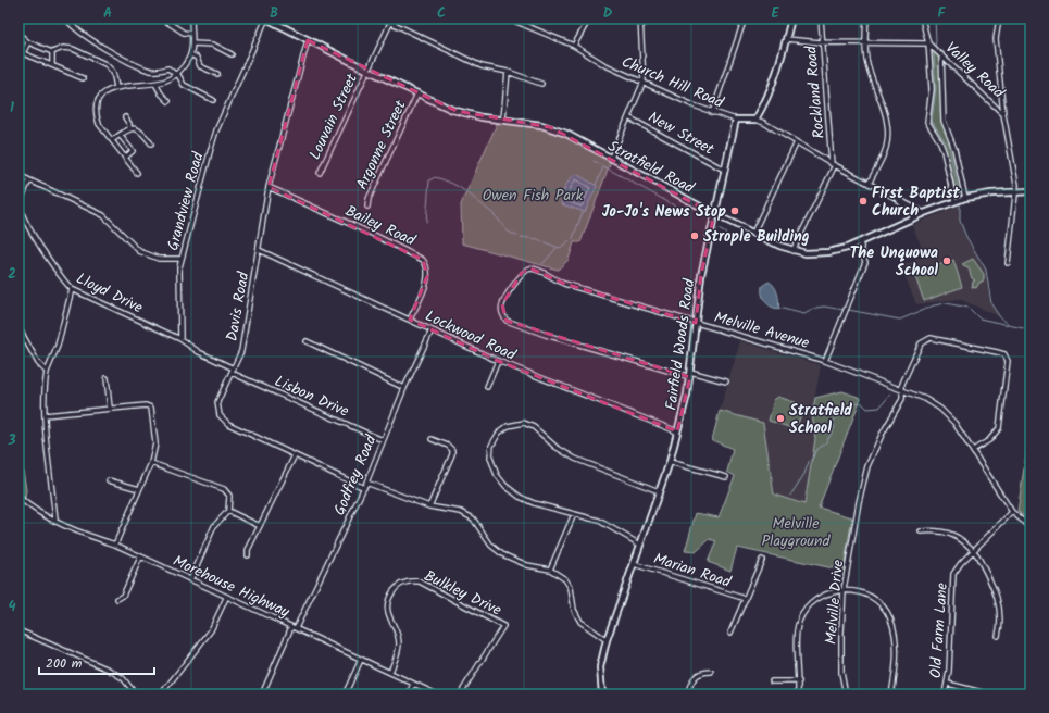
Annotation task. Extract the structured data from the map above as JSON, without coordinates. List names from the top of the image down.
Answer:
{
  "streets": {
    "main road": ["Church Hill Road", "Stratfield Road", "Fairfield Woods Road"],
    "street": [
      "Valley Road",
      "Rockland Road",
      "Louvain Street",
      "New Street",
      "Argonne Street",
      "Grandview Road",
      "Bailey Road",
      "Lloyd Drive",
      "Davis Road",
      "Melville Avenue",
      "Lockwood Road",
      "Lisbon Drive",
      "Godfrey Road",
      "Marian Road",
      "Morehouse Highway",
      "Bulkley Drive",
      "Melville Drive",
      "Old Farm Lane"
    ]
  },
  "crossings": [
    ["Church Hill Road", "Rockland Road"],
    ["Church Hill Road", "Stratfield Road"],
    ["Church Hill Road", "Fairfield Woods Road"],
    ["Louvain Street", "Stratfield Road"],
    ["New Street", "Fairfield Woods Road"],
    ["Argonne Street", "Stratfield Road"],
    ["Stratfield Road", "Grandview Road"],
    ["Stratfield Road", "Davis Road"],
    ["Stratfield Road", "Fairfield Woods Road"],
    ["Grandview Road", "Lloyd Drive"],
    ["Bailey Road", "Davis Road"],
    ["Bailey Road", "Lockwood Road"],
    ["Davis Road", "Lockwood Road"],
    ["Davis Road", "Lisbon Drive"],
    ["Davis Road", "Godfrey Road"],
    ["Melville Avenue", "Fairfield Woods Road"],
    ["Melville Avenue", "Melville Drive"],
    ["Melville Avenue", "Old Farm Lane"],
    ["Lockwood Road", "Fairfield Woods Road"],
    ["Lockwood Road", "Godfrey Road"],
    ["Fairfield Woods Road", "Marian Road"],
    ["Lisbon Drive", "Godfrey Road"],
    ["Godfrey Road", "Morehouse Highway"],
    ["Morehouse Highway", "Bulkley Drive"]
  ],
  "parks": ["Owen Fish Park", "Melville Playground"],
  "places": [
    "First Baptist Church",
    "Jo-Jo's News Stop",
    "Strople Building",
    "The Unquowa School",
    "Stratfield School"
  ],
  "scale_bar": "200 m",
  "grid": {
    "columns": [
      "A",
      "B",
      "C",
      "D",
      "E",
      "F"
    ],
    "rows": [
      "1",
      "2",
      "3",
      "4"
    ]
  }
}
